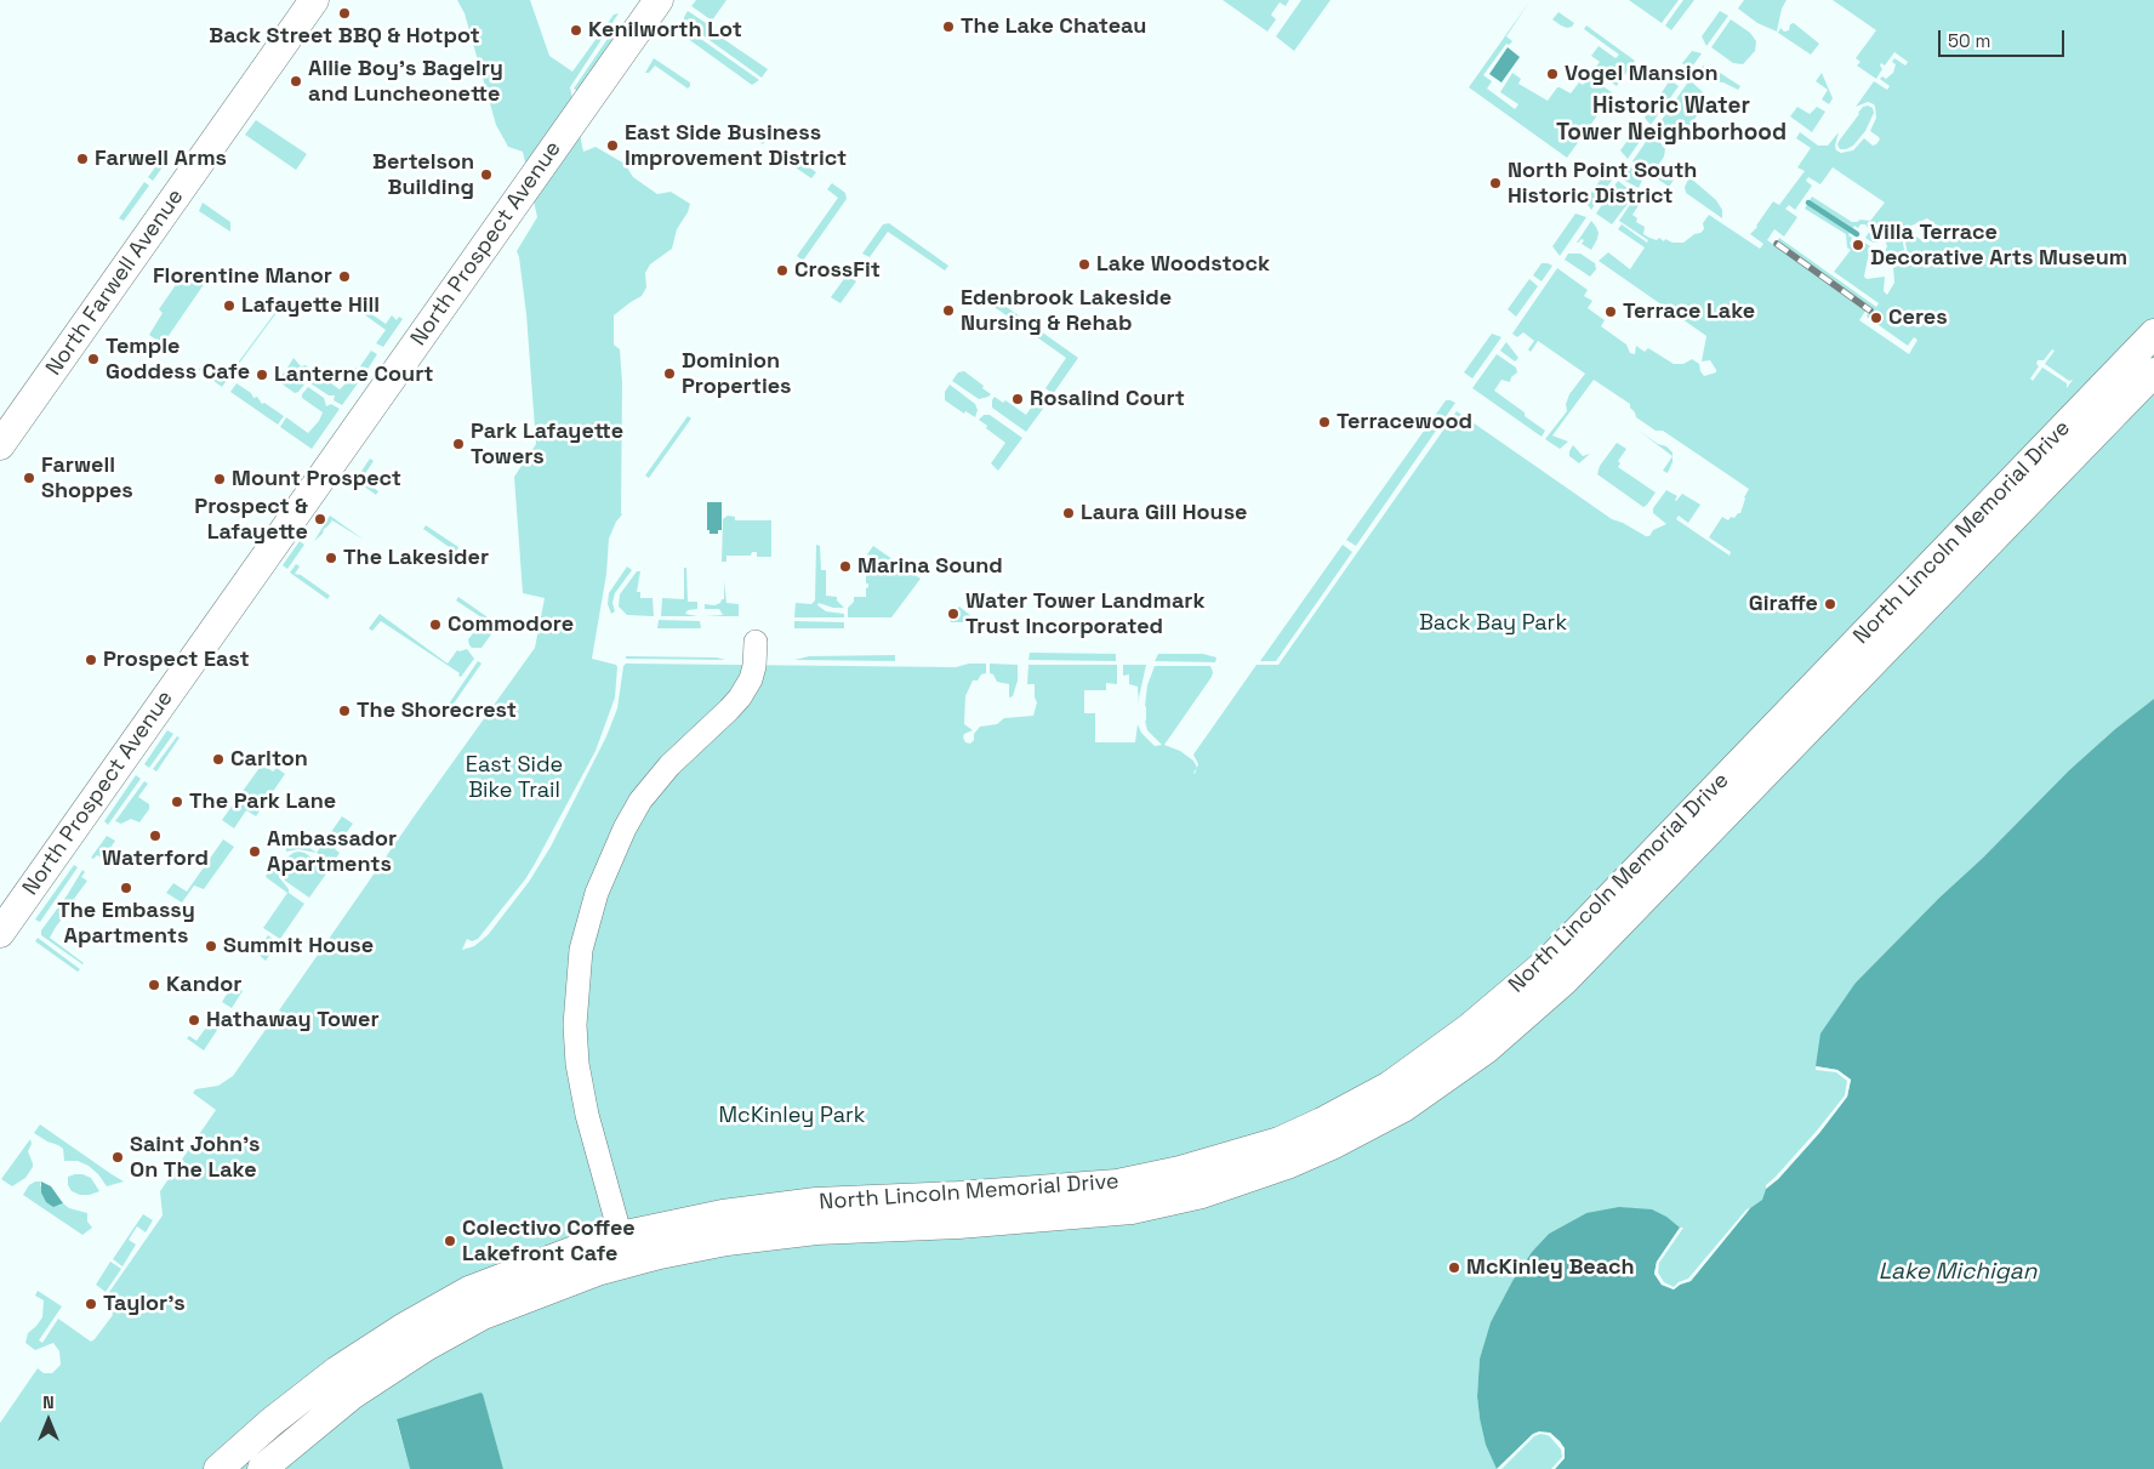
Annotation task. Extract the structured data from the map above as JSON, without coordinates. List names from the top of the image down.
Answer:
{
  "streets": {
    "main road": ["North Prospect Avenue", "North Farwell Avenue", "North Lincoln Memorial Drive"]
  },
  "districts": ["Historic Water Tower Neighborhood"],
  "water": ["Lake Michigan"],
  "parks": ["Back Bay Park", "East Side Bike Trail", "McKinley Park"],
  "places": [
    "Back Street BBQ & Hotpot",
    "The Lake Chateau",
    "Kenilworth Lot",
    "Vogel Mansion",
    "Allie Boy’s Bagelry and Luncheonette",
    "East Side Business Improvement District",
    "Farwell Arms",
    "Bertelson Building",
    "North Point South Historic District",
    "Villa Terrace Decorative Arts Museum",
    "Lake Woodstock",
    "CrossFit",
    "Florentine Manor",
    "Lafayette Hill",
    "Edenbrook Lakeside Nursing & Rehab",
    "Terrace Lake",
    "Ceres",
    "Temple Goddess Cafe",
    "Dominion Properties",
    "Lanterne Court",
    "Rosalind Court",
    "Terracewood",
    "Park Lafayette Towers",
    "Farwell Shoppes",
    "Mount Prospect",
    "Laura Gill House",
    "Prospect & Lafayette",
    "The Lakesider",
    "Marina Sound",
    "Giraffe",
    "Water Tower Landmark Trust Incorporated",
    "Commodore",
    "Prospect East",
    "The Shorecrest",
    "Carlton",
    "The Park Lane",
    "Waterford",
    "Ambassador Apartments",
    "The Embassy Apartments",
    "Summit House",
    "Kandor",
    "Hathaway Tower",
    "Saint John's On The Lake",
    "Colectivo Coffee Lakefront Cafe",
    "McKinley Beach",
    "Taylor's"
  ],
  "scale_bar": "50 m",
  "north": "top"
}
